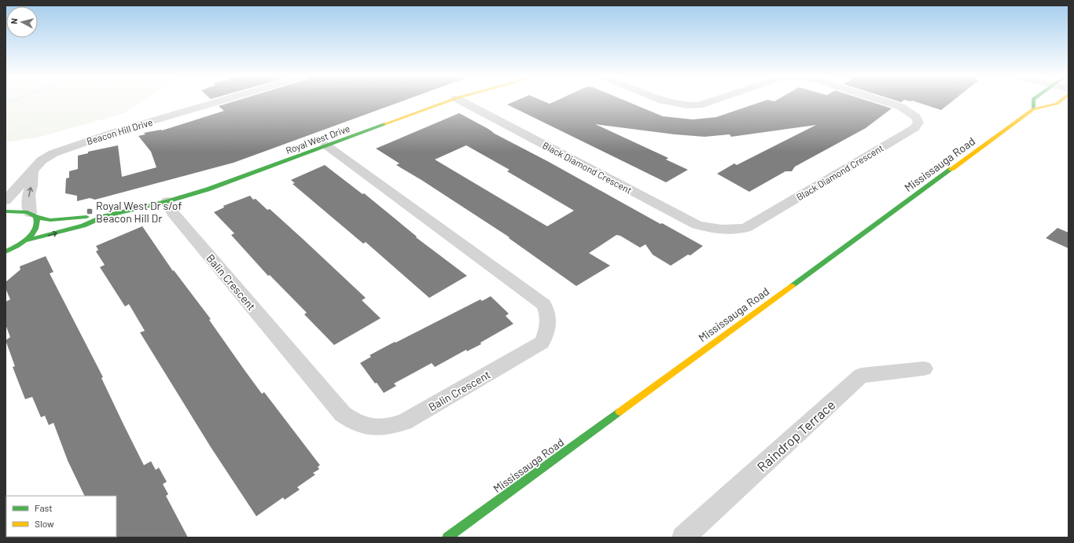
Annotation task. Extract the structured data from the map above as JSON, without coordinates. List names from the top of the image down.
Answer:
{
  "streets": {
    "main road": ["Royal West Drive", "Mississauga Road"],
    "street": [
      "Beacon Hill Drive",
      "Black Diamond Crescent",
      "Balin Crescent",
      "Raindrop Terrace"
    ]
  },
  "crossings": [
    ["Royal West Drive", "Balin Crescent"]
  ],
  "places": {
    "transit": ["Royal West Dr s/of Beacon Hill Dr"]
  },
  "legend": ["Fast", "Slow"],
  "north": "left"
}
